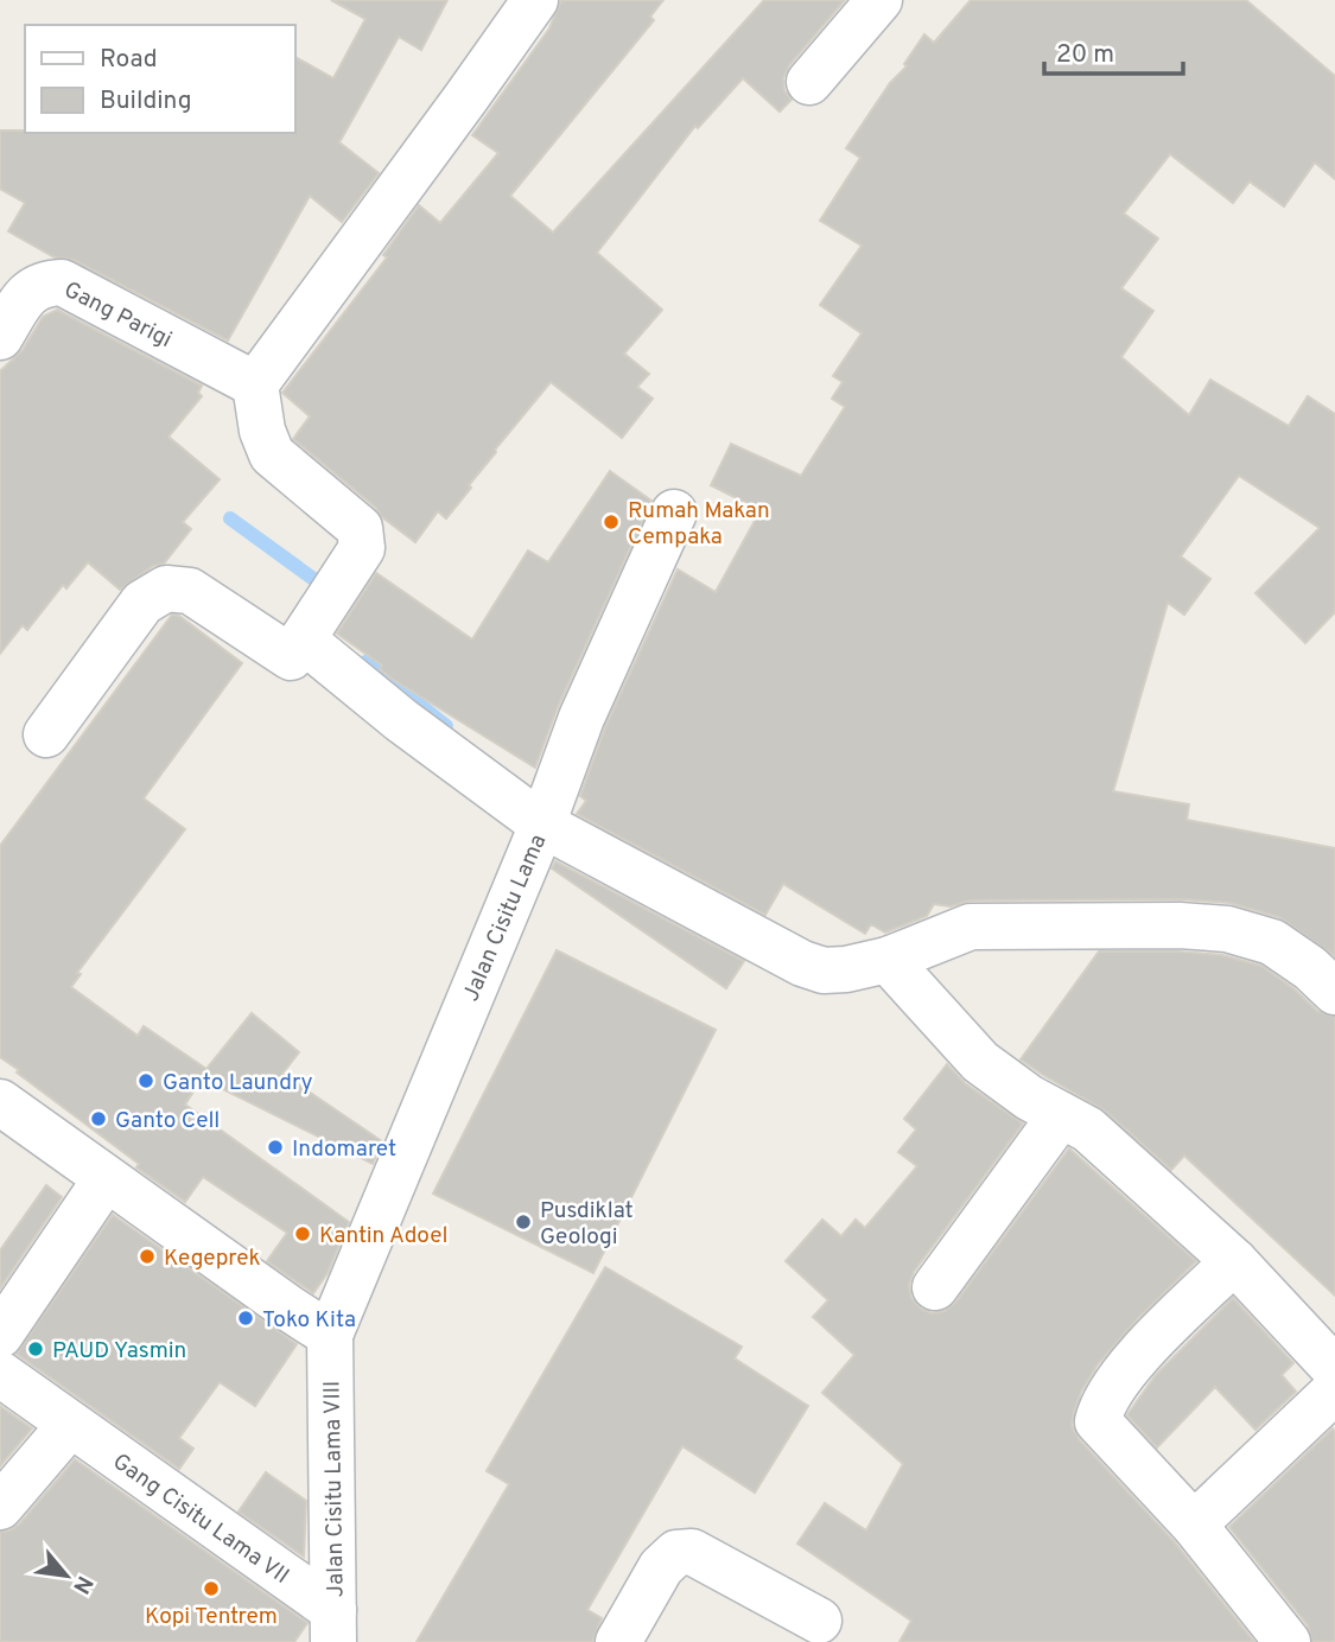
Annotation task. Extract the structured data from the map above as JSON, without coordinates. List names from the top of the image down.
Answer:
{
  "streets": {
    "street": [
      "Gang Parigi",
      "Jalan Cisitu Lama",
      "Jalan Cisitu Lama VIII",
      "Gang Cisitu Lama VII"
    ]
  },
  "crossings": [
    ["Jalan Cisitu Lama", "Jalan Cisitu Lama VIII"],
    ["Jalan Cisitu Lama VIII", "Gang Cisitu Lama VII"]
  ],
  "places": [
    "Rumah Makan Cempaka",
    "Ganto Laundry",
    "Ganto Cell",
    "Indomaret",
    "Pusdiklat Geologi",
    "Kantin Adoel",
    "Kegeprek",
    "Toko Kita",
    "PAUD Yasmin",
    "Kopi Tentrem"
  ],
  "legend": ["Road", "Building"],
  "scale_bar": "20 m",
  "north": "bottom right"
}
